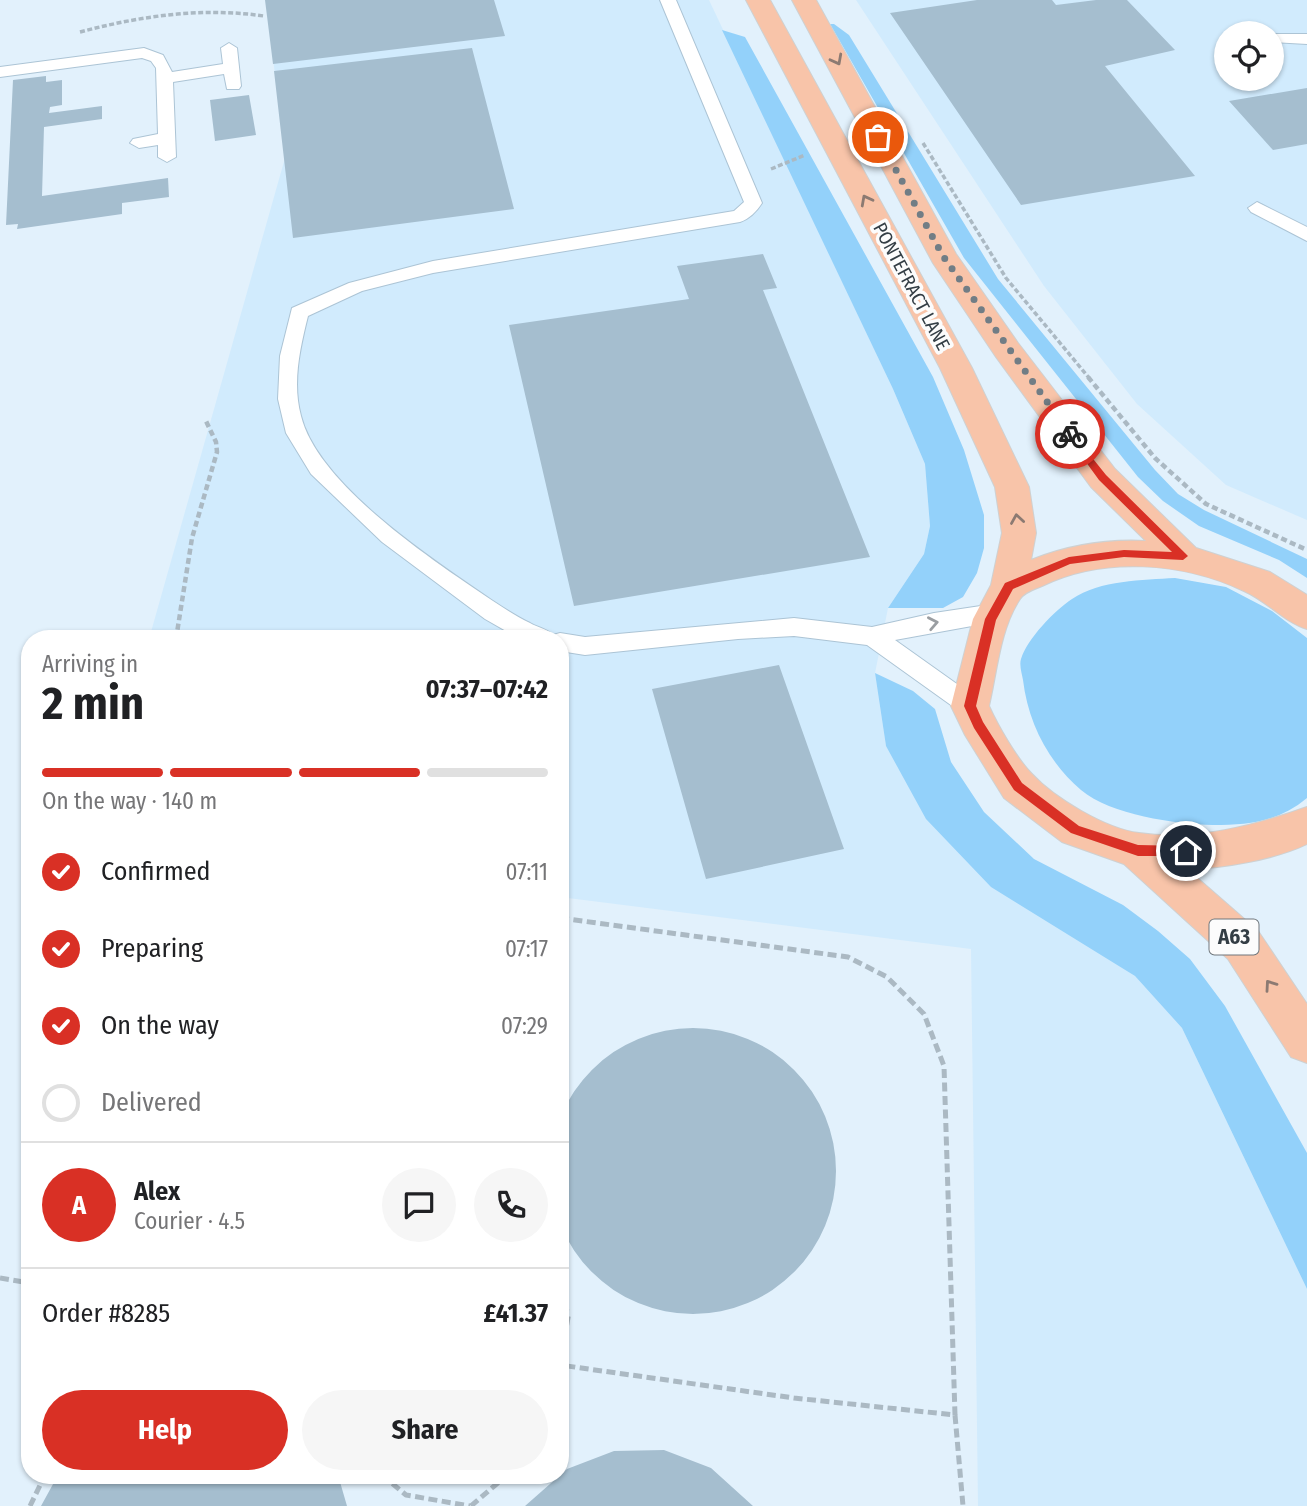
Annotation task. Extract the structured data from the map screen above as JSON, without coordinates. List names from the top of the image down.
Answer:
{
  "streets": {
    "highway": ["PONTEFRACT LANE", "A63"]
  },
  "crossings": [
    ["PONTEFRACT LANE", "A63"]
  ],
  "page": {
    "heading": ["2 min", "Arriving in", "07:37–07:42"],
    "panel": [
      "Alex",
      "Courier · 4.5",
      "Order #8285",
      "£41.37"
    ],
    "bar": "On the way · 140 m",
    "list": [
      ["Confirmed", "07:11"],
      ["Preparing", "07:17"],
      ["On the way", "07:29"],
      "Delivered"
    ],
    "round": "A",
    "buttons": ["Help", "Share"]
  }
}
